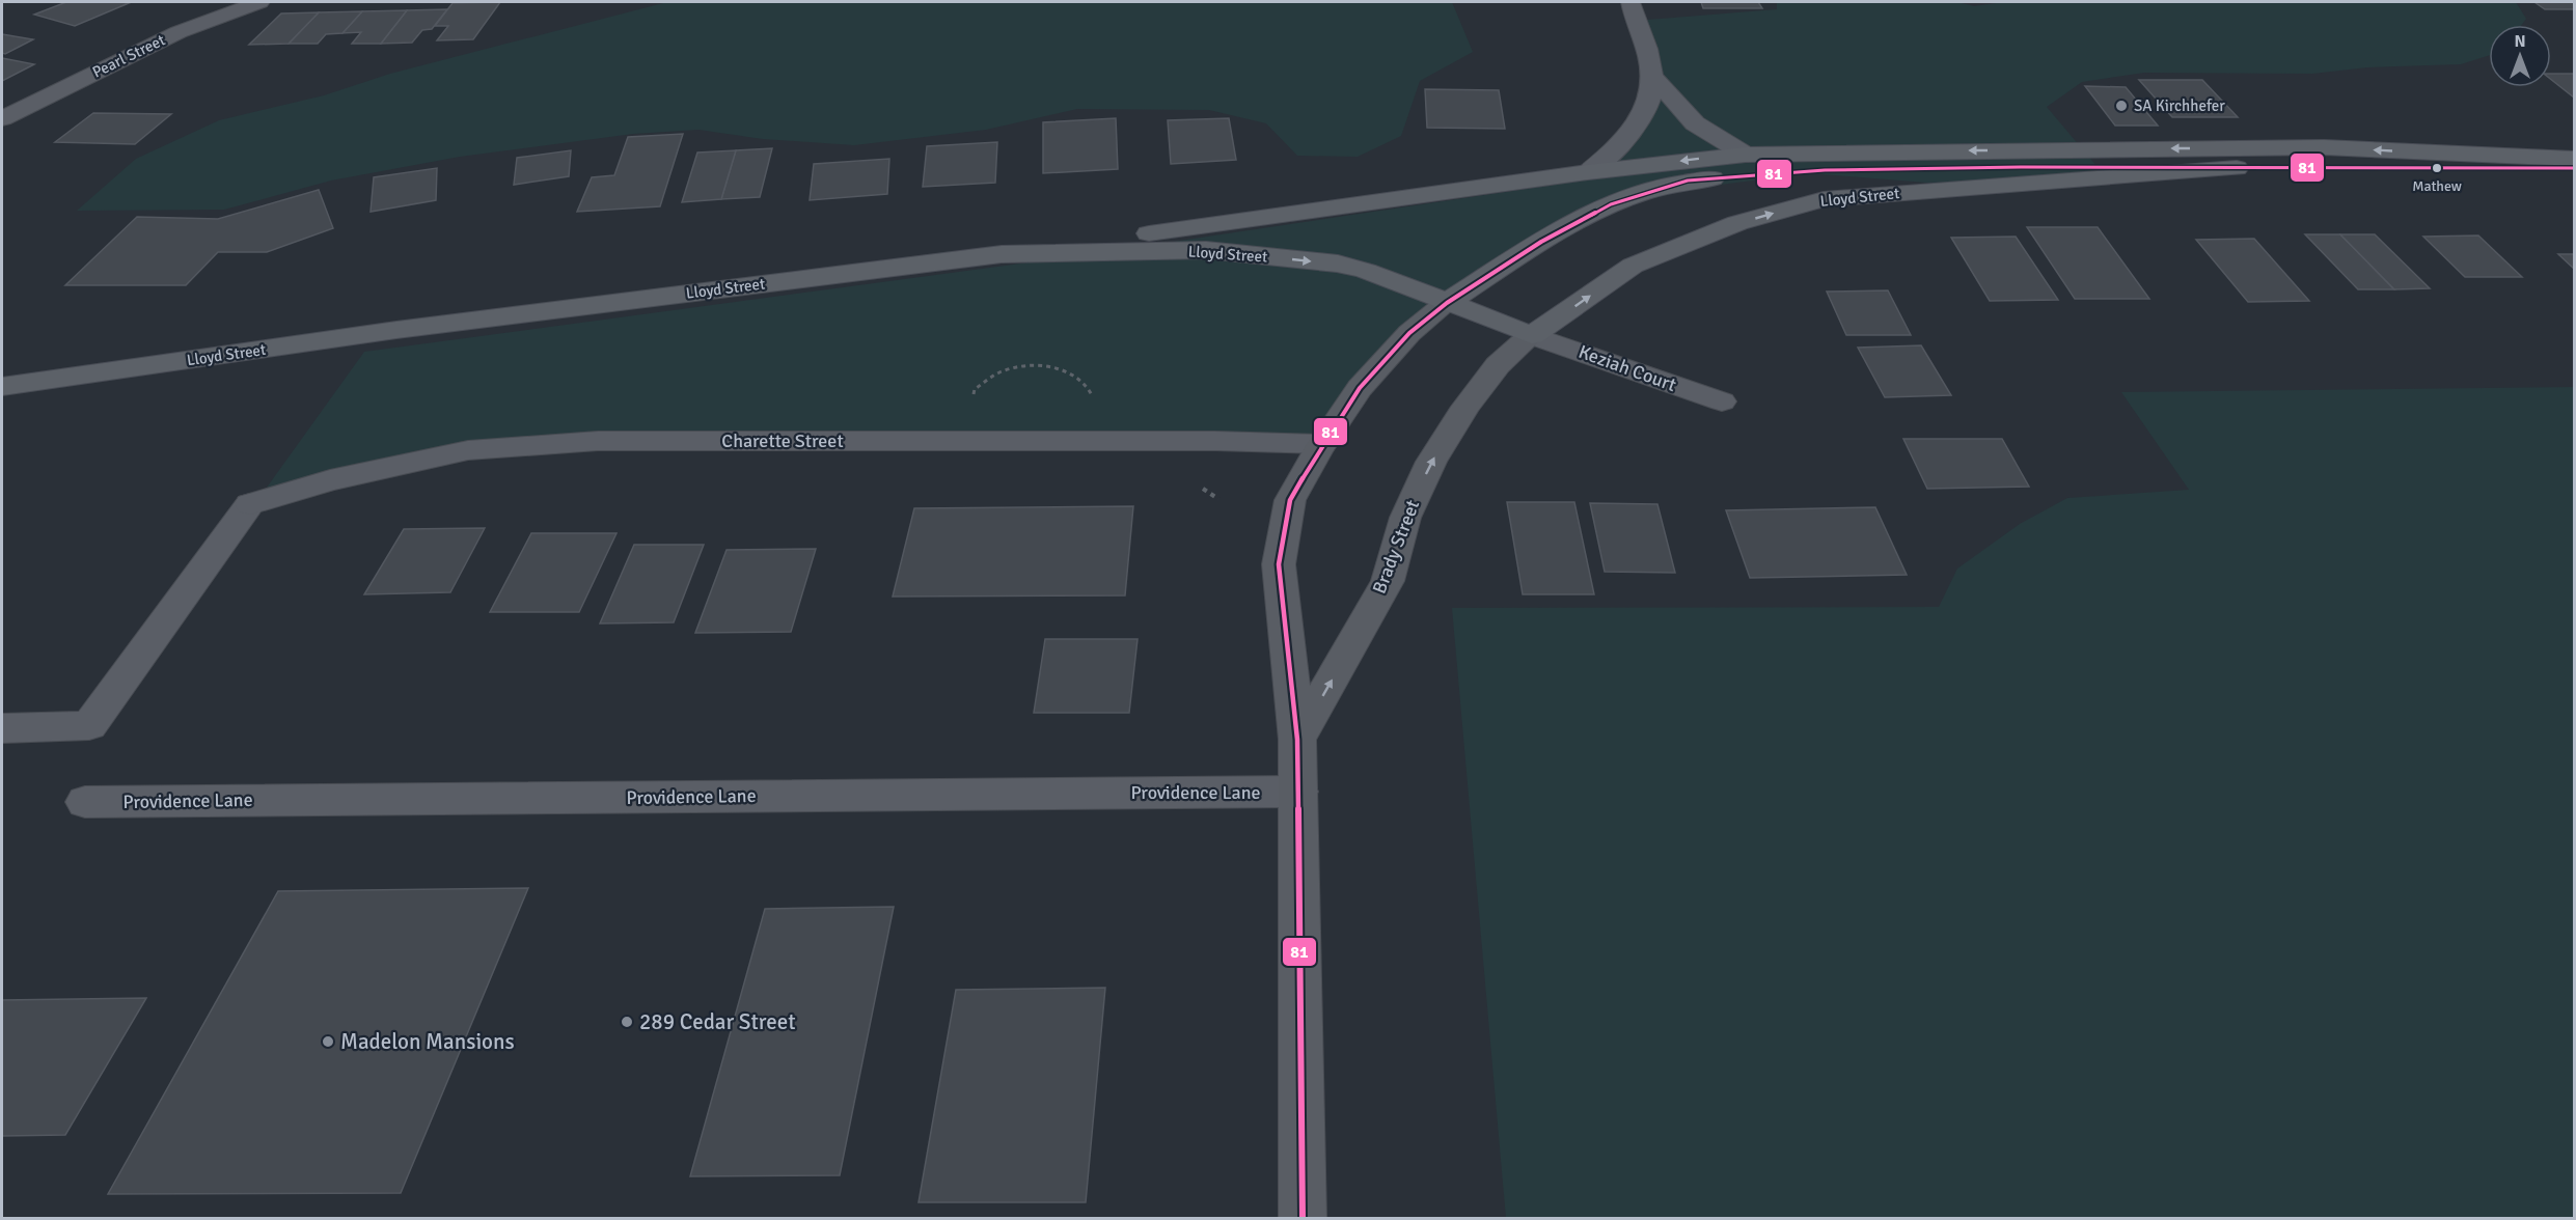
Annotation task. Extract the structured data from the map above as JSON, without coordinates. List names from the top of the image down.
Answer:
{
  "streets": {
    "main road": ["Lloyd Street", "Brady Street"],
    "street": [
      "Pearl Street",
      "Keziah Court",
      "Charette Street",
      "Providence Lane"
    ]
  },
  "crossings": [
    ["Lloyd Street", "Keziah Court"],
    ["Lloyd Street", "Brady Street"],
    ["Keziah Court", "Brady Street"]
  ],
  "places": [
    "SA Kirchhefer",
    "Mathew",
    "289 Cedar Street",
    "Madelon Mansions"
  ],
  "lines": ["transit line 81"],
  "north": "top"
}
